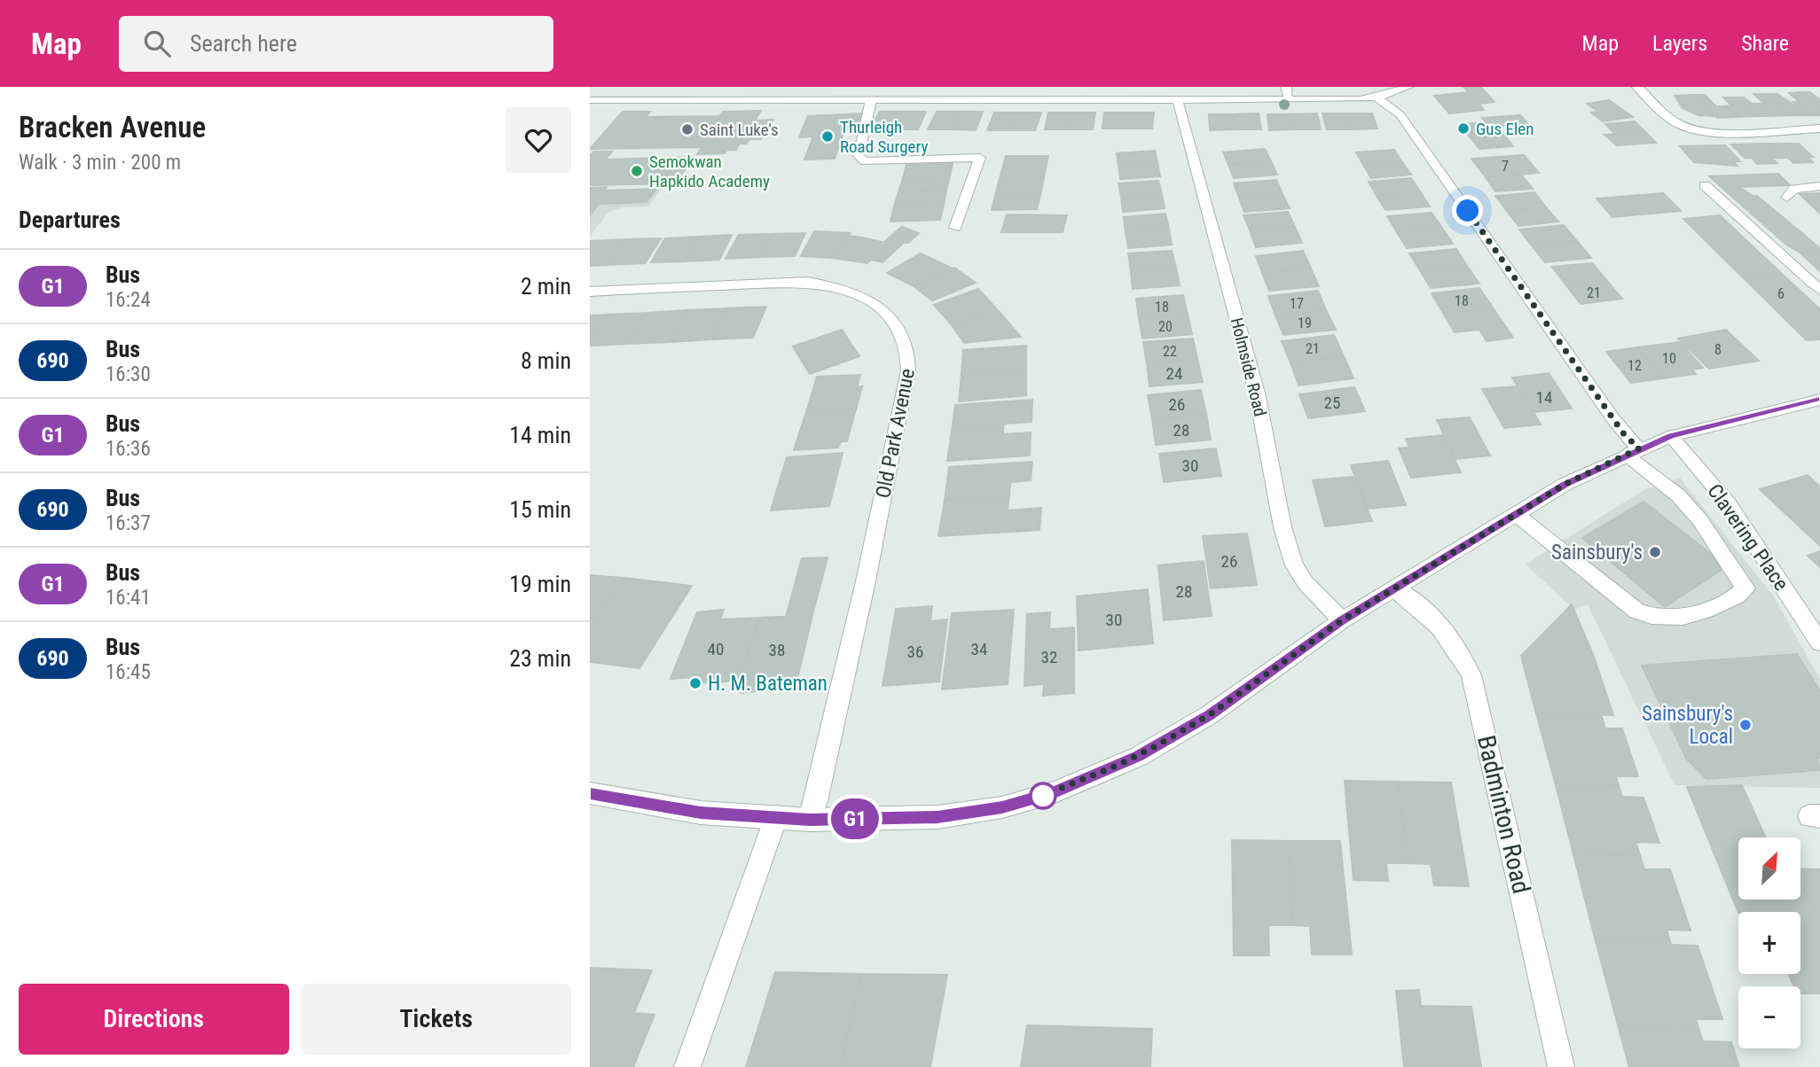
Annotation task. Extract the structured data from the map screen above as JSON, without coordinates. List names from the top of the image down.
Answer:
{
  "streets": {
    "street": [
      "Holmside Road",
      "Old Park Avenue",
      "Clavering Place",
      "Badminton Road"
    ]
  },
  "places": [
    "Gus Elen",
    "Saint Luke's",
    "Thurleigh Road Surgery",
    "Semokwan Hapkido Academy",
    "Sainsbury's",
    "H. M. Bateman",
    "Sainsbury's Local"
  ],
  "lines": ["bus line G1"],
  "house_numbers": [
    "7",
    "21",
    "6",
    "18",
    "17",
    "18",
    "19",
    "20",
    "21",
    "8",
    "22",
    "10",
    "12",
    "24",
    "14",
    "25",
    "26",
    "28",
    "30",
    "26",
    "28",
    "30",
    "40",
    "34",
    "38",
    "36",
    "32"
  ],
  "north": "top right",
  "page": {
    "header": "Map",
    "search": "Search here",
    "nav": ["Map", "Layers", "Share"],
    "heading": [
      ["Bracken Avenue", "Walk · 3 min · 200 m"],
      "Departures"
    ],
    "on_map": "G1",
    "list": [
      {
        "mark": "G1",
        "name": "Bus",
        "note": "16:24",
        "value": "2 min"
      },
      {
        "mark": "690",
        "name": "Bus",
        "note": "16:30",
        "value": "8 min"
      },
      {
        "mark": "G1",
        "name": "Bus",
        "note": "16:36",
        "value": "14 min"
      },
      {
        "mark": "690",
        "name": "Bus",
        "note": "16:37",
        "value": "15 min"
      },
      {
        "mark": "G1",
        "name": "Bus",
        "note": "16:41",
        "value": "19 min"
      },
      {
        "mark": "690",
        "name": "Bus",
        "note": "16:45",
        "value": "23 min"
      }
    ],
    "map_buttons": ["+", "−"],
    "buttons": ["Directions", "Tickets"]
  }
}
